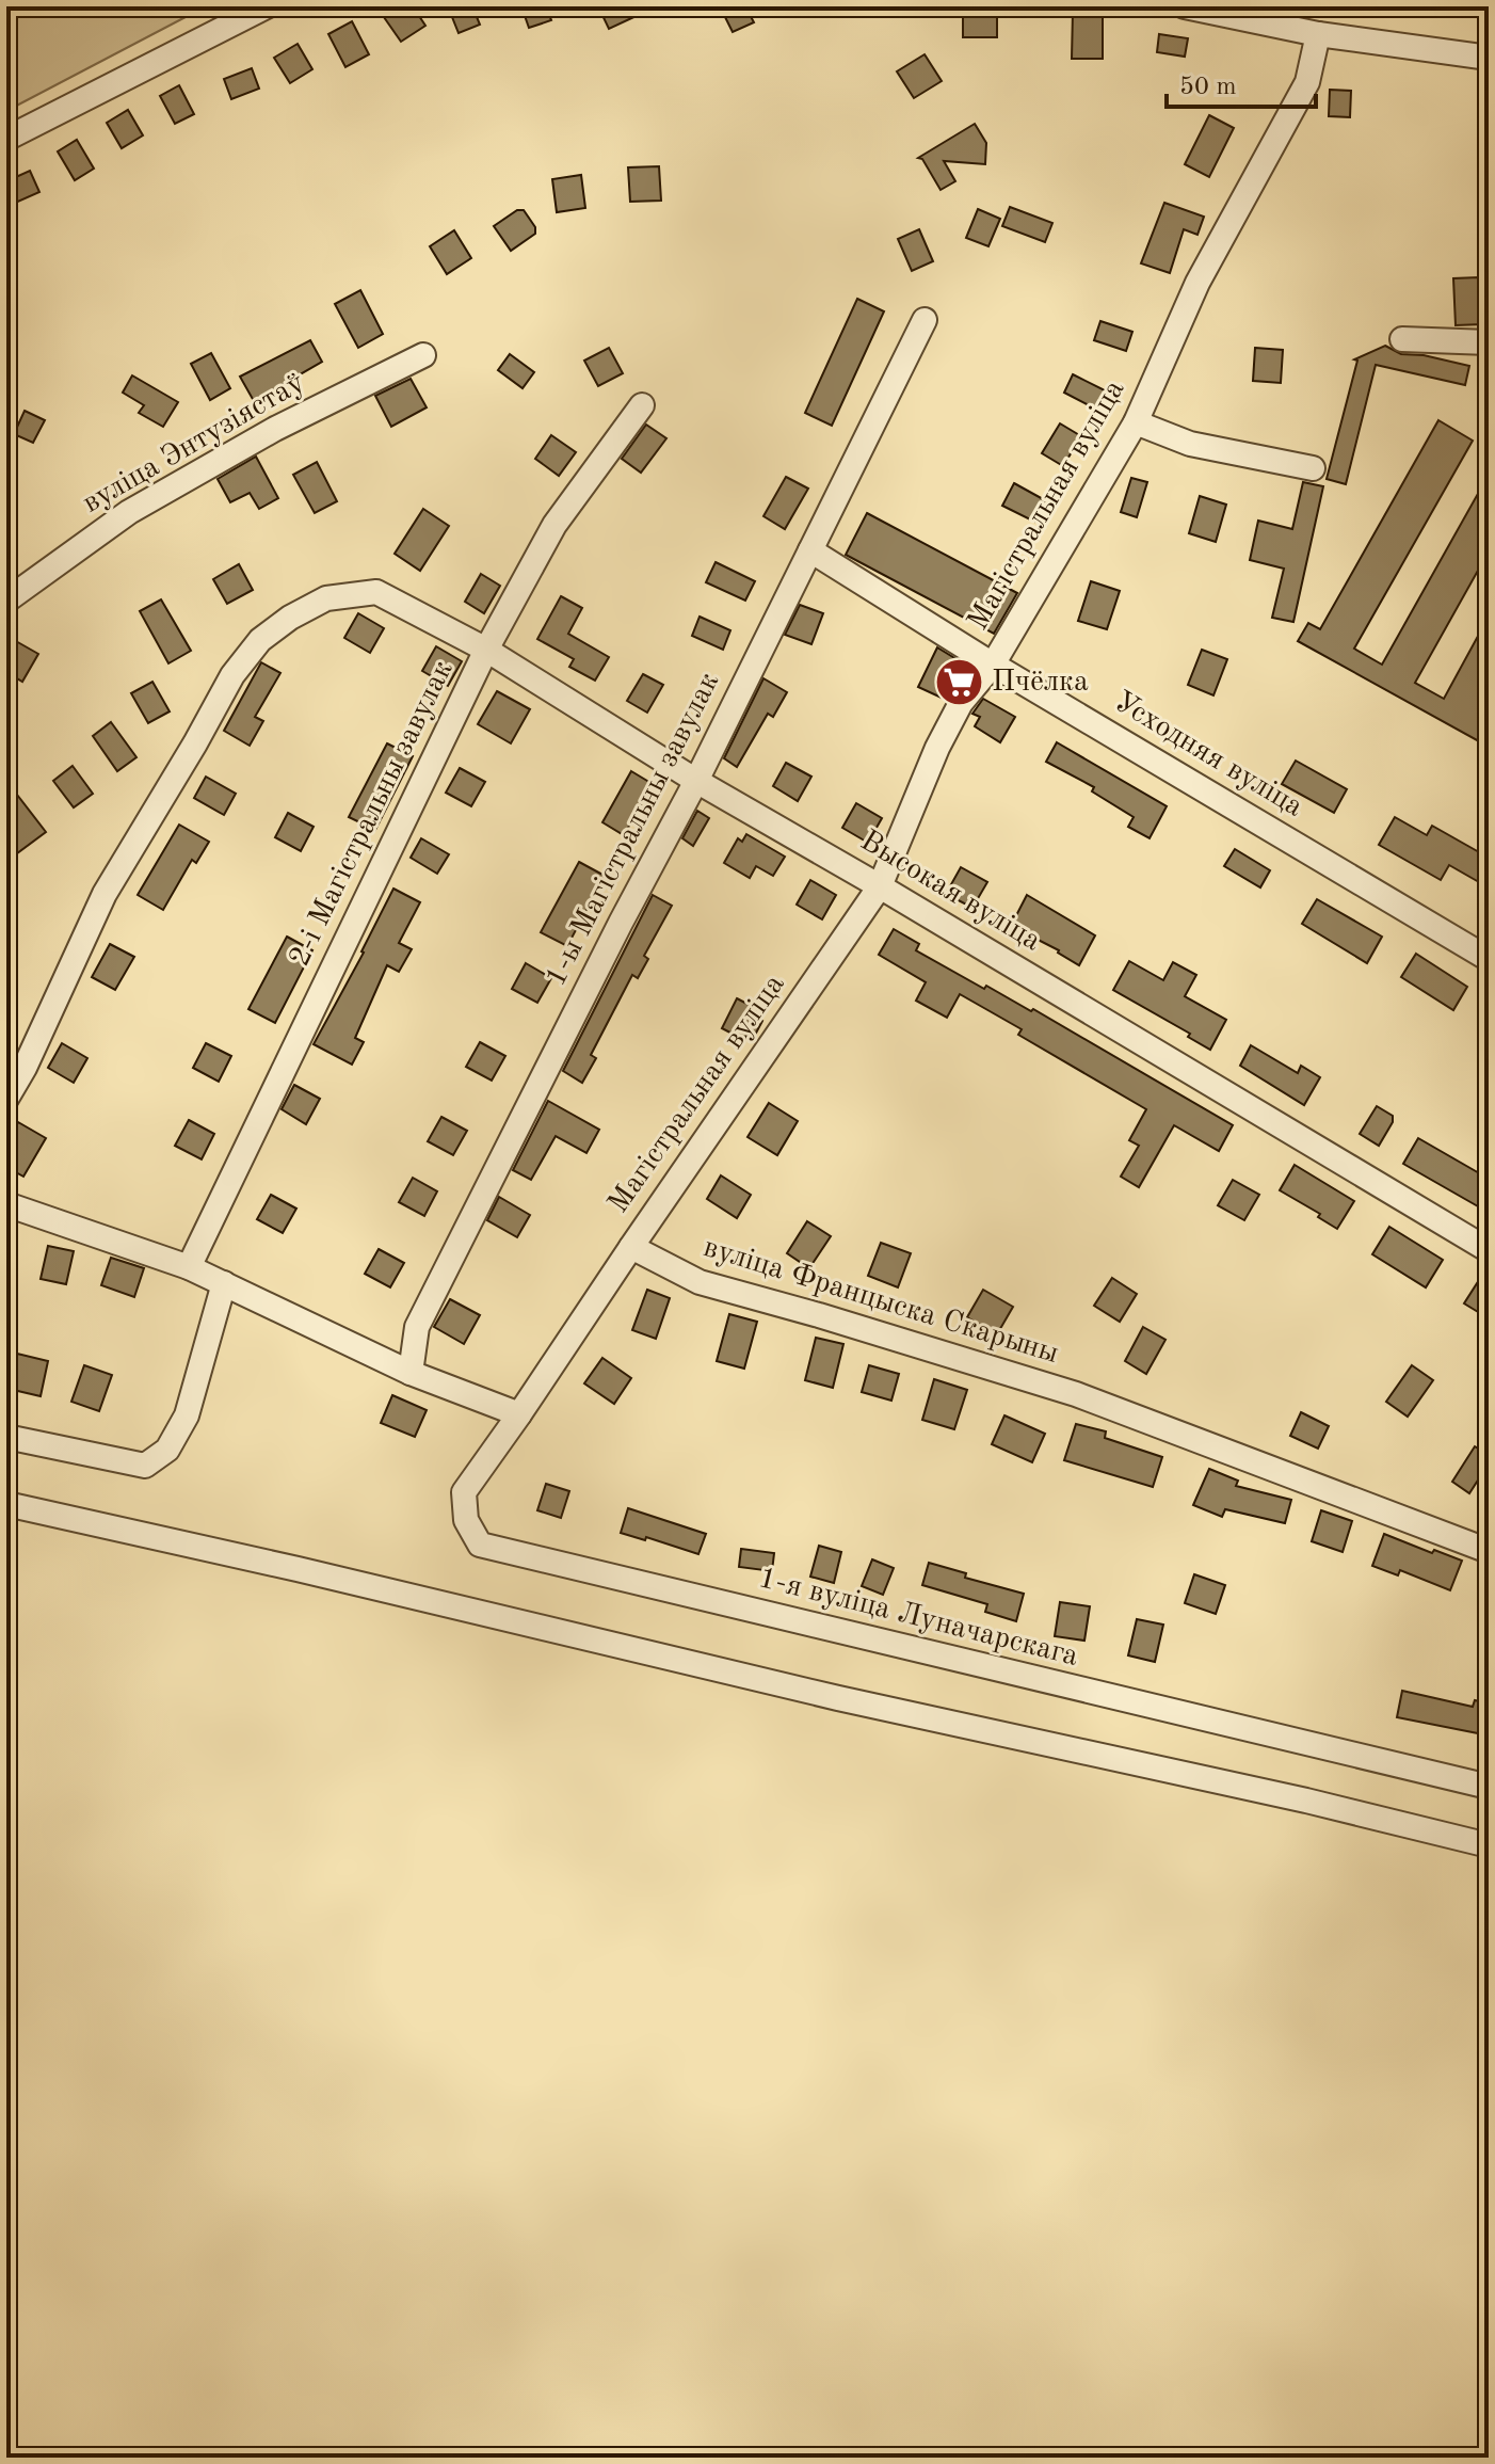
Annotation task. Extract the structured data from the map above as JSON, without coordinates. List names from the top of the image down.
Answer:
{
  "streets": {
    "street": [
      "вуліца Энтузіястаў",
      "Магістральная вуліца",
      "Усходняя вуліца",
      "2-і Магістральны завулак",
      "1-ы Магістральны завулак",
      "Высокая вуліца",
      "вуліца Францыска Скарыны",
      "1-я вуліца Луначарскага"
    ]
  },
  "crossings": [
    ["Магістральная вуліца", "Усходняя вуліца"],
    ["Магістральная вуліца", "Высокая вуліца"],
    ["Магістральная вуліца", "вуліца Францыска Скарыны"],
    ["Усходняя вуліца", "1-ы Магістральны завулак"],
    ["2-і Магістральны завулак", "Высокая вуліца"],
    ["1-ы Магістральны завулак", "Высокая вуліца"]
  ],
  "places": {
    "supermarket": ["Пчёлка"]
  },
  "scale_bar": "50 m"
}
